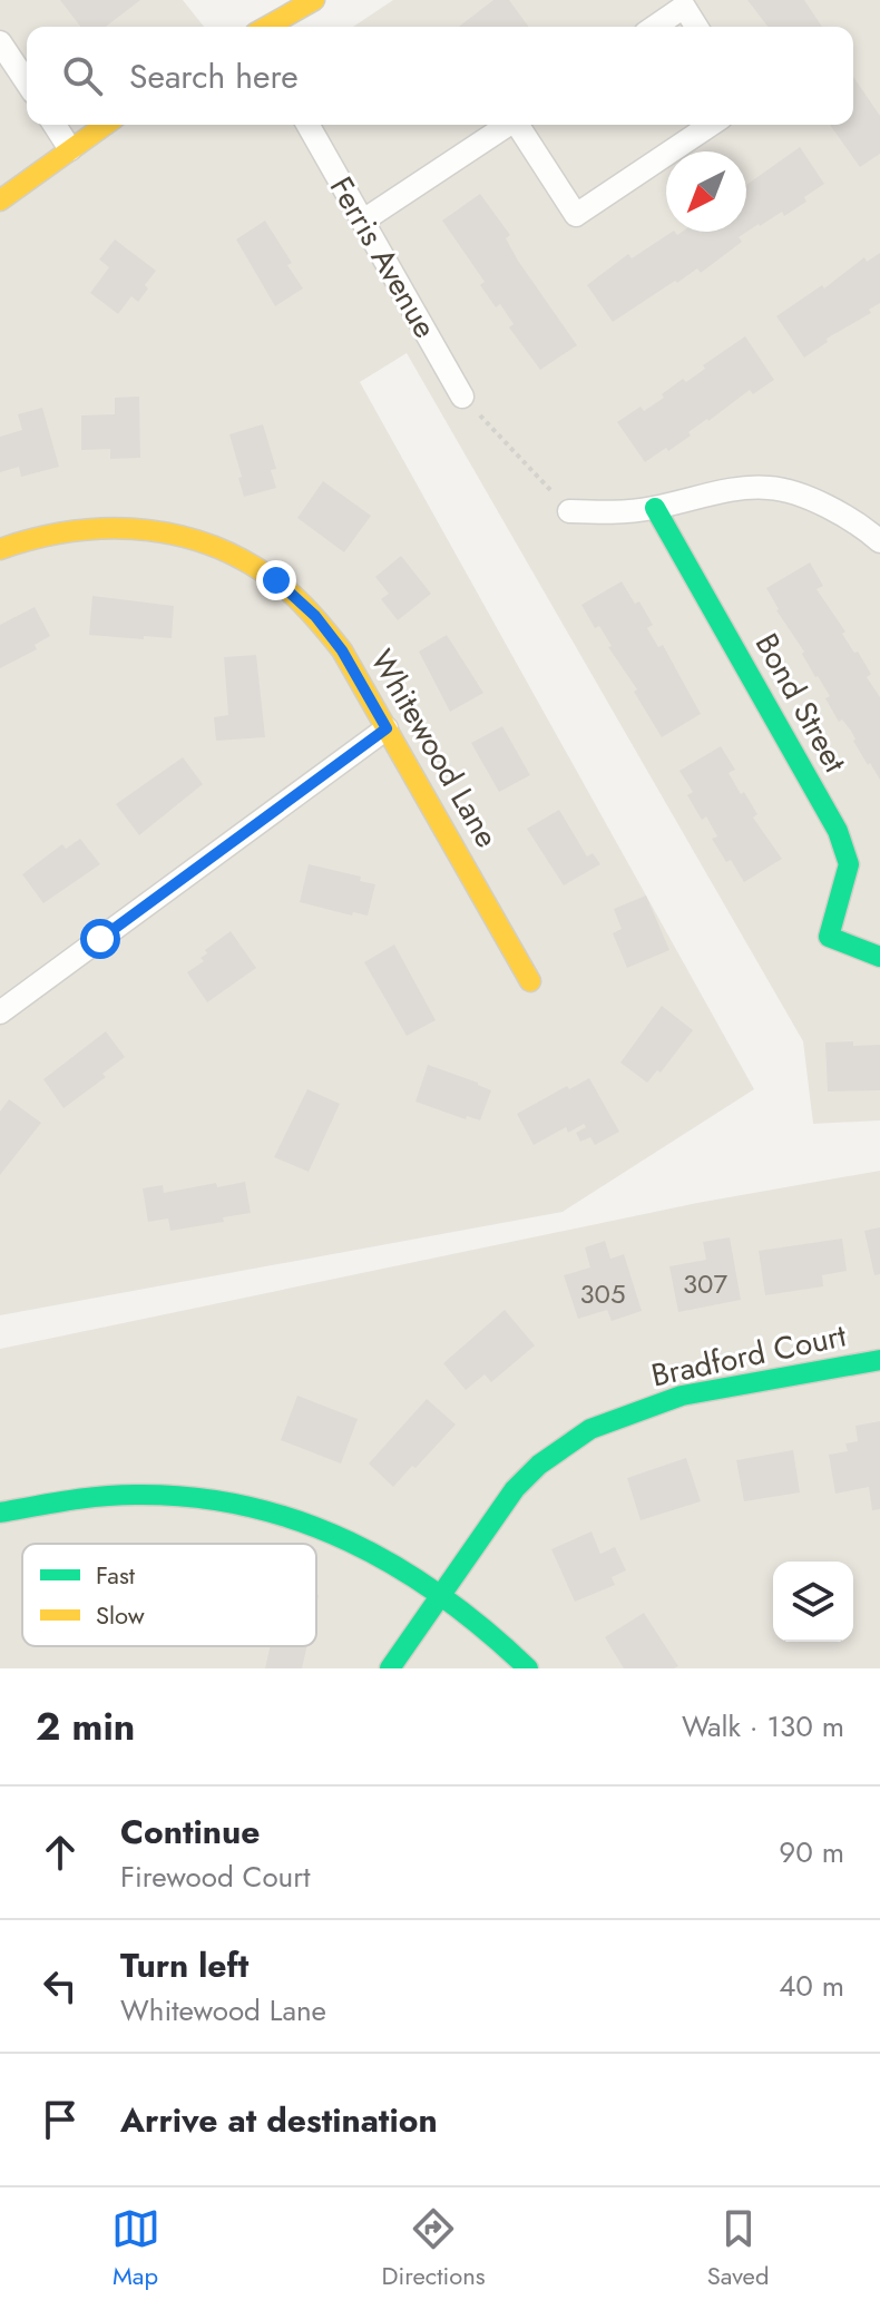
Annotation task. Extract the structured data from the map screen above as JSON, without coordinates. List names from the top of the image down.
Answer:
{
  "streets": {
    "street": [
      "Ferris Avenue",
      "Bond Street",
      "Whitewood Lane",
      "Bradford Court"
    ]
  },
  "house_numbers": ["307", "305"],
  "legend": ["Fast", "Slow"],
  "north": "bottom left",
  "page": {
    "search": "Search here",
    "heading": ["2 min", "Walk · 130 m"],
    "list": [
      ["Continue", "Firewood Court", "90 m"],
      ["Turn left", "Whitewood Lane", "40 m"],
      "Arrive at destination"
    ],
    "nav": ["Map", "Directions", "Saved"]
  }
}
